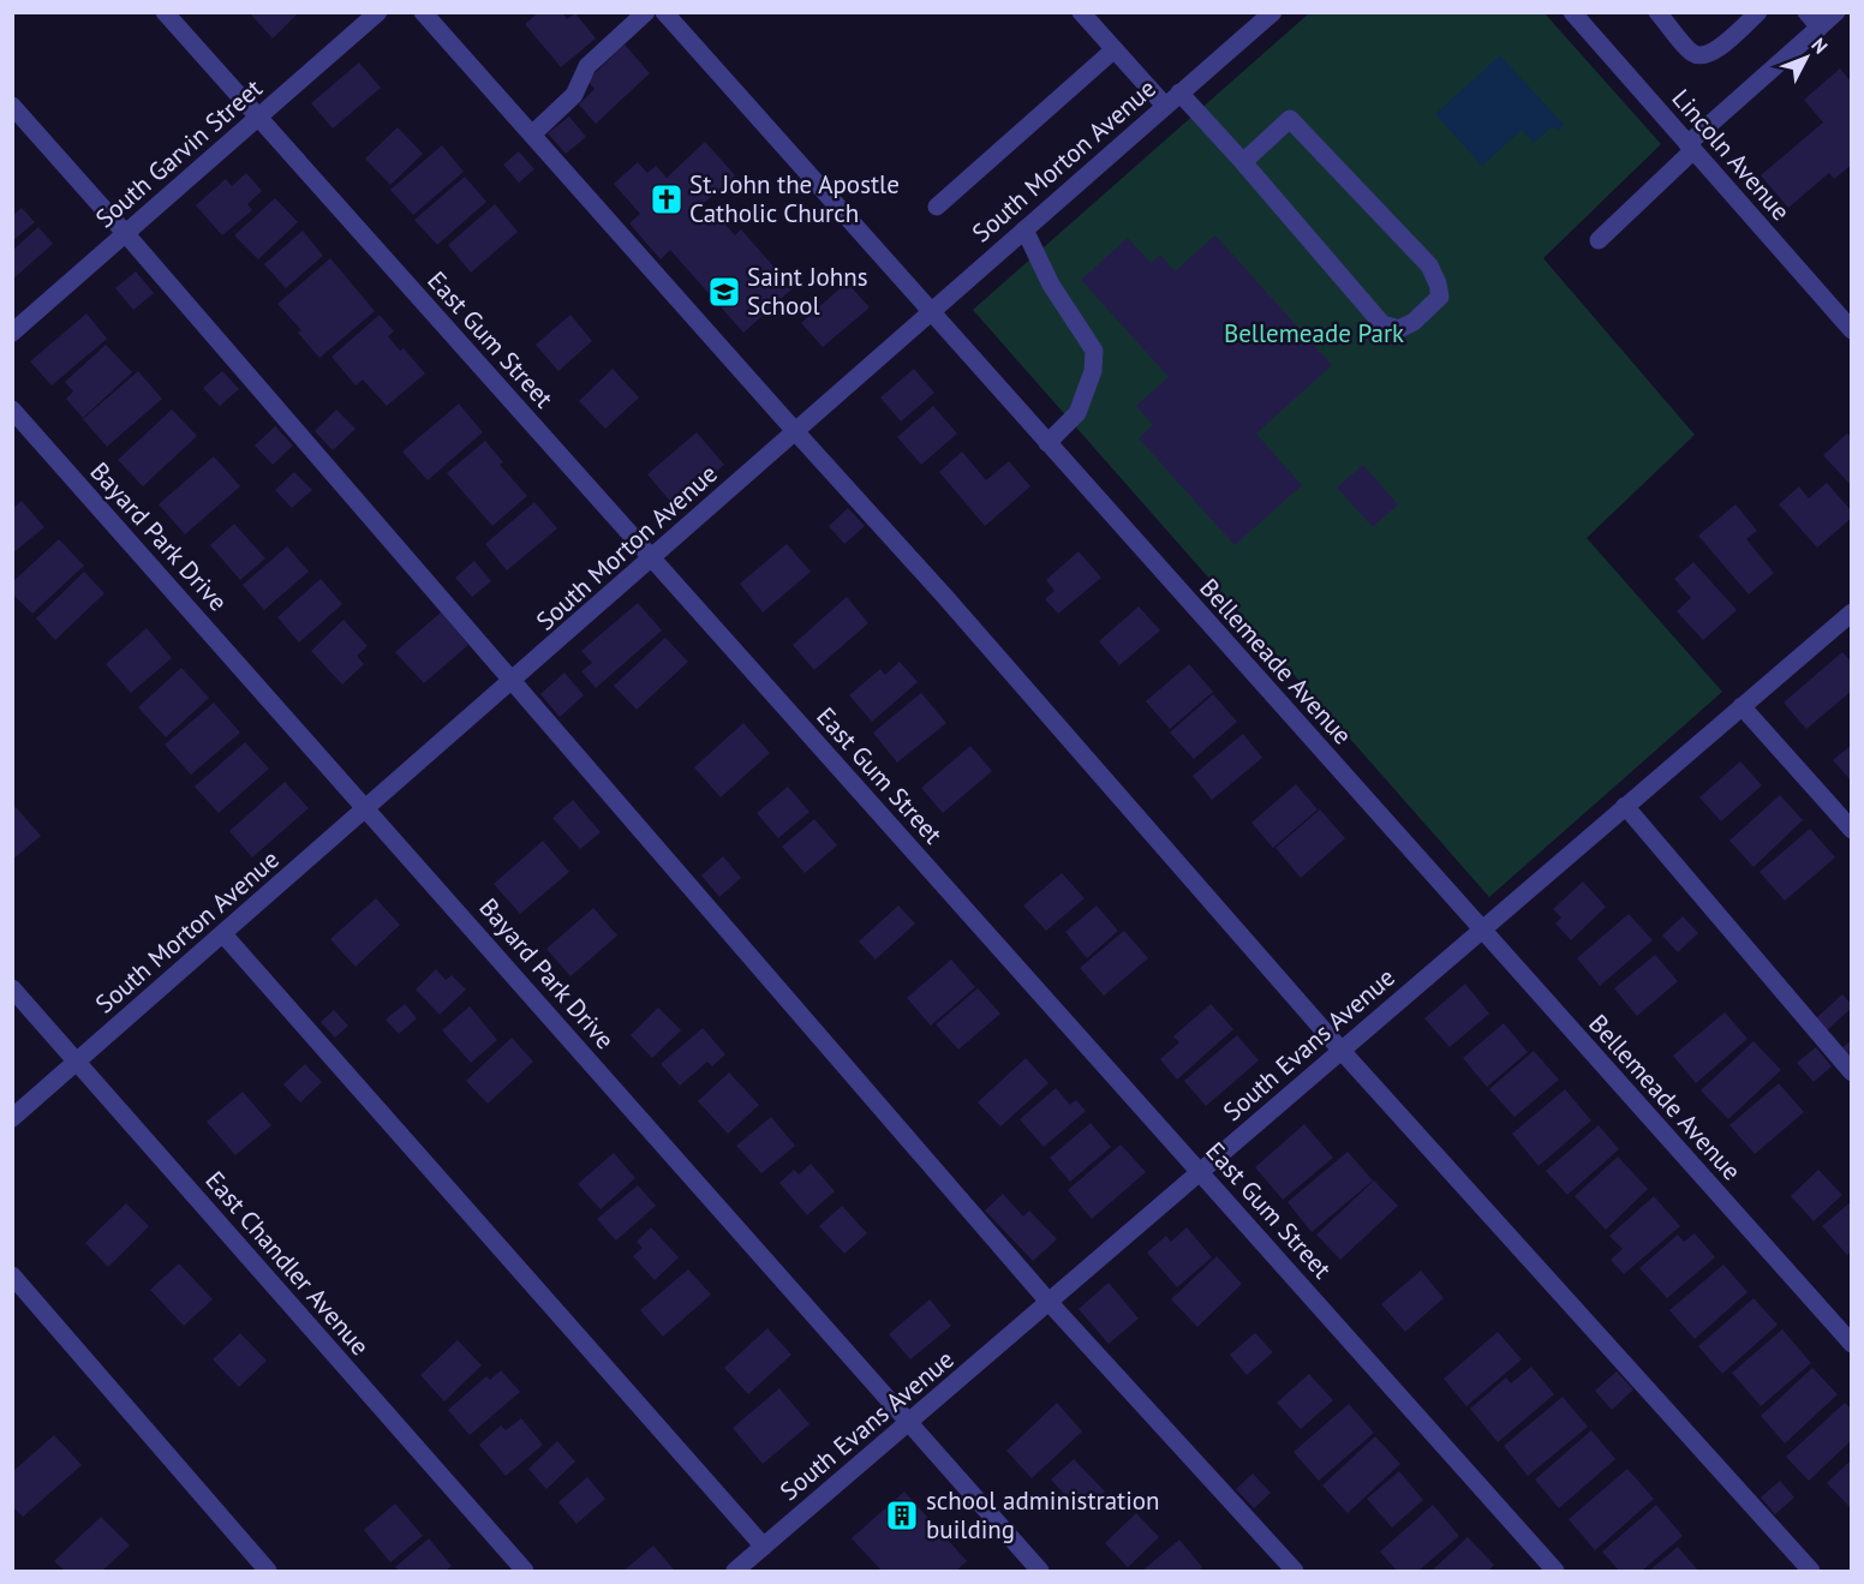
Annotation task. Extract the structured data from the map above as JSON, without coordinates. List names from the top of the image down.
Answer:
{
  "streets": {
    "street": [
      "South Garvin Street",
      "Lincoln Avenue",
      "South Morton Avenue",
      "East Gum Street",
      "Bayard Park Drive",
      "Bellemeade Avenue",
      "South Evans Avenue",
      "East Chandler Avenue"
    ]
  },
  "crossings": [
    ["South Garvin Street", "East Gum Street"],
    ["South Morton Avenue", "East Gum Street"],
    ["South Morton Avenue", "Bayard Park Drive"],
    ["South Morton Avenue", "Bellemeade Avenue"],
    ["South Morton Avenue", "East Chandler Avenue"],
    ["East Gum Street", "South Evans Avenue"],
    ["Bayard Park Drive", "South Evans Avenue"],
    ["Bellemeade Avenue", "South Evans Avenue"]
  ],
  "parks": ["Bellemeade Park"],
  "places": {
    "church": ["St. John the Apostle Catholic Church"],
    "school or university": ["Saint Johns School"],
    "building": ["school administration building"]
  },
  "north": "top right"
}
